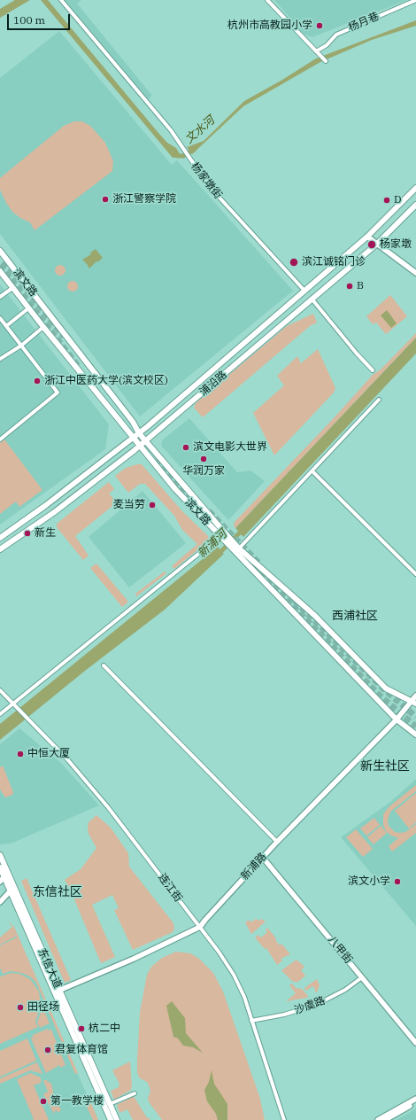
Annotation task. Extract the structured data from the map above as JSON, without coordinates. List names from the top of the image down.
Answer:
{
  "streets": {
    "main road": ["滨文路", "浦沿路", "东信大道"],
    "street": [
      "杨月巷",
      "杨家墩街",
      "新浦路",
      "连江街",
      "八甲街",
      "沙虞路"
    ]
  },
  "crossings": [
    ["杨家墩街", "浦沿路"],
    ["滨文路", "浦沿路"],
    ["滨文路", "新浦路"],
    ["新浦路", "连江街"],
    ["新浦路", "八甲街"],
    ["新浦路", "东信大道"],
    ["连江街", "沙虞路"],
    ["八甲街", "沙虞路"]
  ],
  "districts": ["西浦社区", "新生社区", "东信社区"],
  "water": ["文水河", "新浦河"],
  "places": [
    "杭州市高教园小学",
    "浙江警察学院",
    "D",
    "杨家墩",
    "滨江诚铭门诊",
    "B",
    "浙江中医药大学(滨文校区)",
    "滨文电影大世界",
    "华润万家",
    "麦当劳",
    "新生",
    "中恒大厦",
    "滨文小学",
    "田径场",
    "杭二中",
    "君复体育馆",
    "第一教学楼"
  ],
  "scale_bar": "100 m"
}
